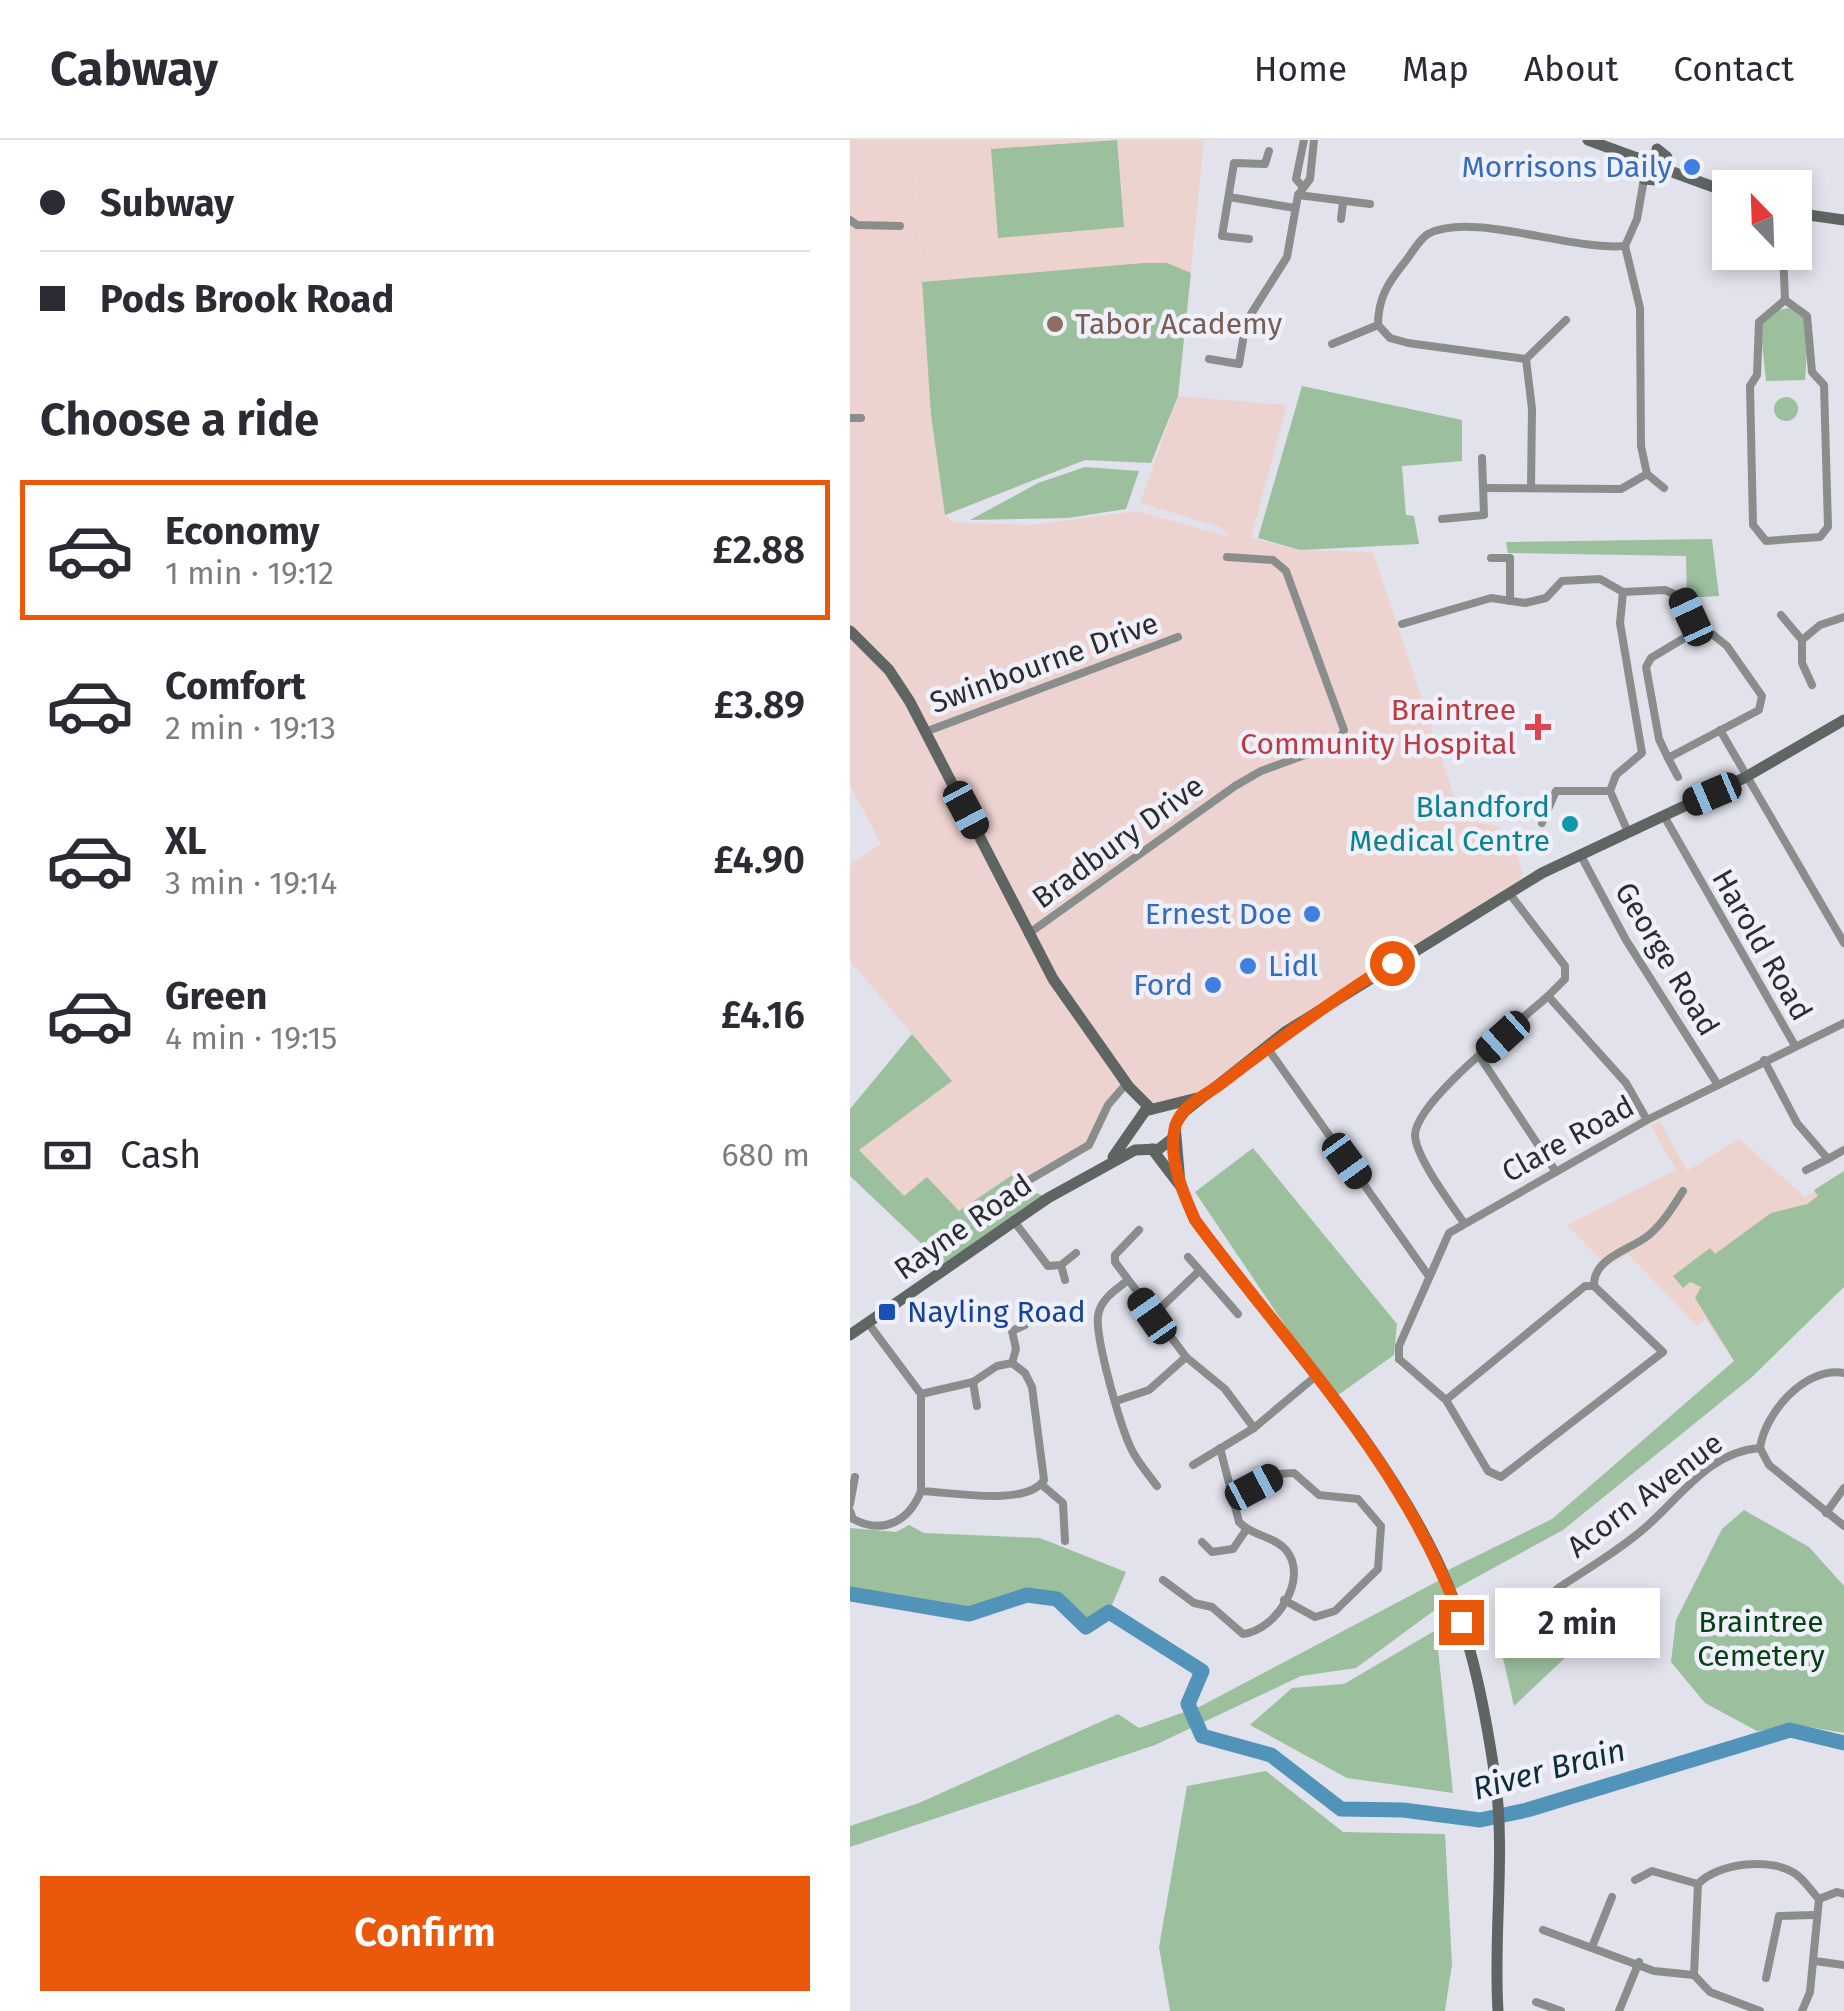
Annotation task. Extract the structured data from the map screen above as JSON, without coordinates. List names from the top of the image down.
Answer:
{
  "streets": {
    "main road": ["Rayne Road"],
    "street": [
      "Swinbourne Drive",
      "Bradbury Drive",
      "Harold Road",
      "George Road",
      "Clare Road",
      "Acorn Avenue"
    ]
  },
  "crossings": [
    ["Harold Road", "Clare Road"],
    ["Harold Road", "Rayne Road"],
    ["George Road", "Clare Road"],
    ["George Road", "Rayne Road"]
  ],
  "water": ["River Brain"],
  "parks": ["Braintree Cemetery"],
  "places": {
    "other": [
      "Morrisons Daily",
      "Tabor Academy",
      "Blandford Medical Centre",
      "Ernest Doe",
      "Lidl",
      "Ford"
    ],
    "health": ["Braintree Community Hospital"],
    "transit": ["Nayling Road"]
  },
  "north": "top left",
  "page": {
    "header": "Cabway",
    "nav": [
      "Home",
      "Map",
      "About",
      "Contact"
    ],
    "banner": ["Subway", "Pods Brook Road"],
    "heading": "Choose a ride",
    "list": [
      {
        "name": "Economy",
        "note": "1 min · 19:12",
        "value": "£2.88"
      },
      {
        "name": "Comfort",
        "note": "2 min · 19:13",
        "value": "£3.89"
      },
      {
        "name": "XL",
        "note": "3 min · 19:14",
        "value": "£4.90"
      },
      {
        "name": "Green",
        "note": "4 min · 19:15",
        "value": "£4.16"
      }
    ],
    "pay": ["Cash", "680 m"],
    "bubble": "2 min",
    "buttons": "Confirm"
  }
}
